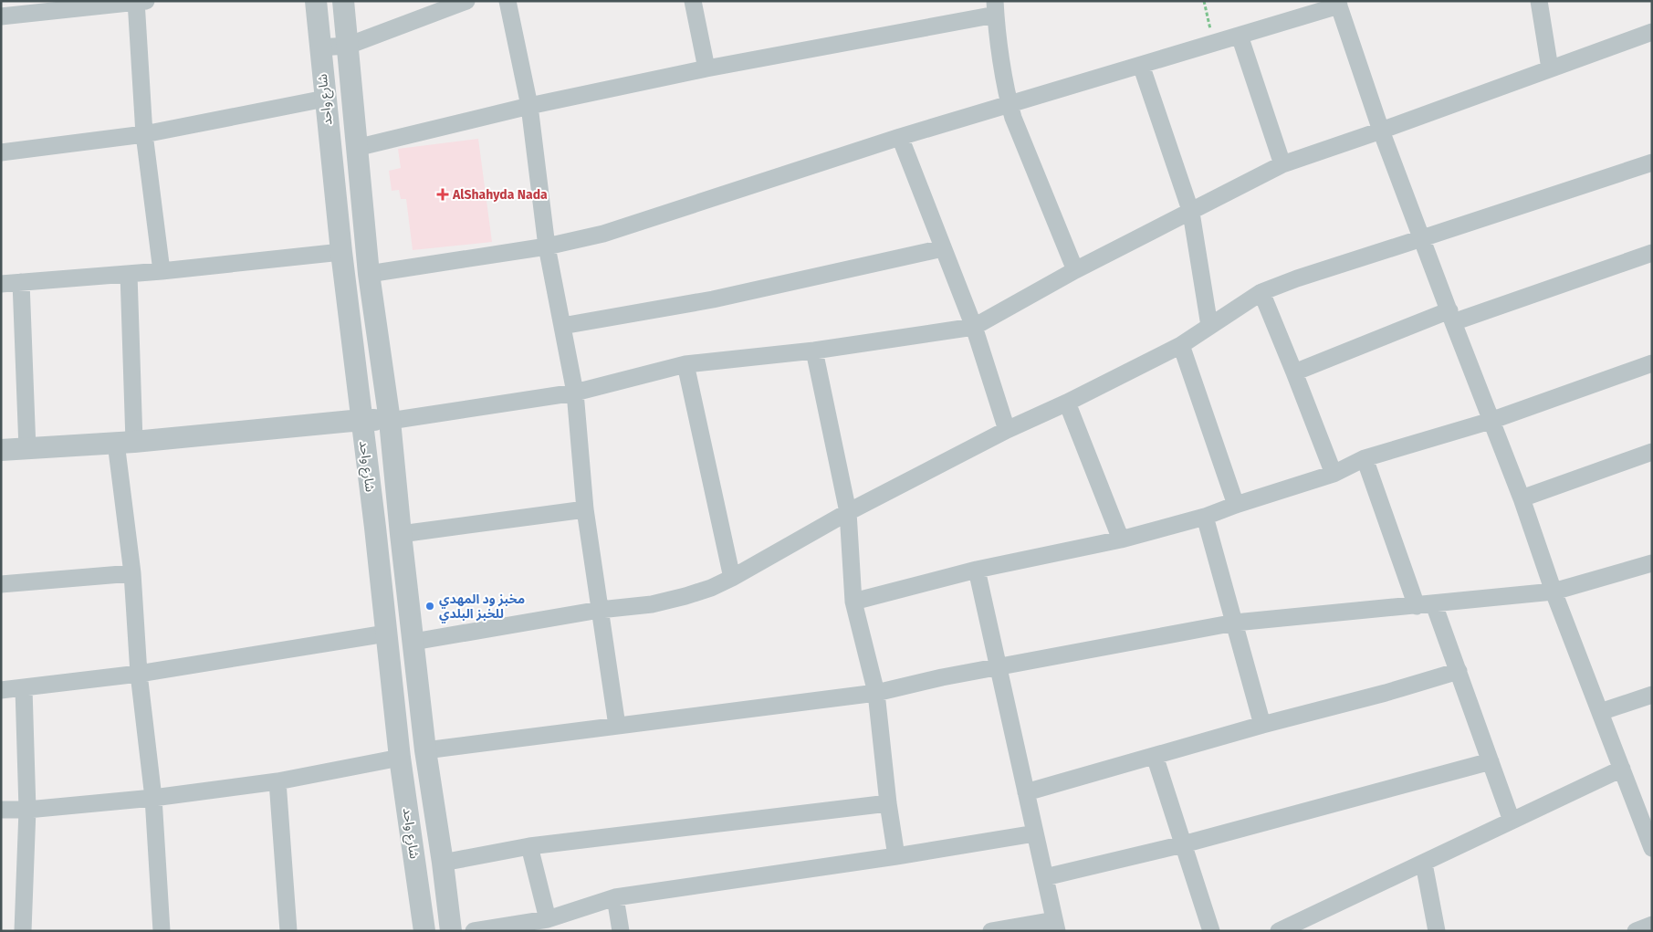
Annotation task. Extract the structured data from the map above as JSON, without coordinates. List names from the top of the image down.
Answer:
{
  "streets": {
    "street": ["شارع واحد"]
  },
  "places": {
    "health": ["AlShahyda Nada"],
    "other": ["مخبز ود المهدي للخبز البلدي"]
  }
}
